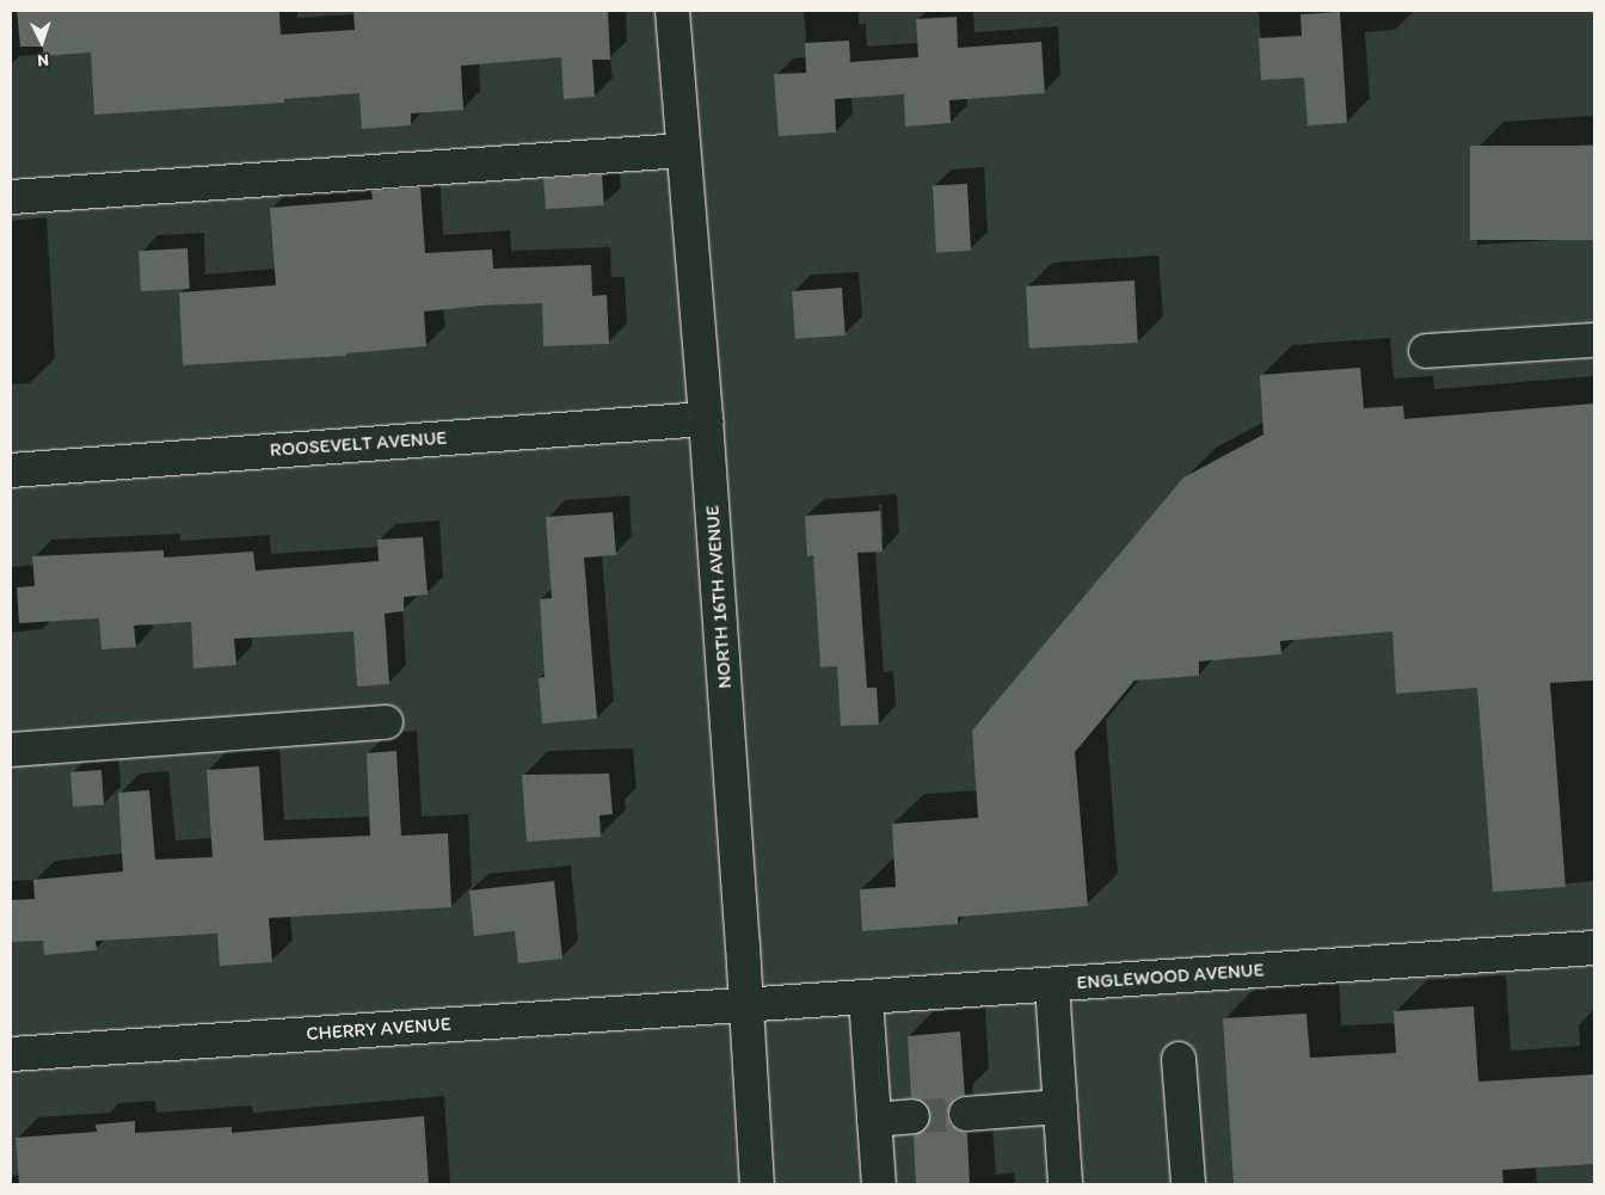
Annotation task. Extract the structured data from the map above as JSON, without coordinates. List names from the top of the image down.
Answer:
{
  "streets": {
    "street": [
      "ROOSEVELT AVENUE",
      "NORTH 16TH AVENUE",
      "ENGLEWOOD AVENUE",
      "CHERRY AVENUE"
    ]
  },
  "crossings": [
    ["ROOSEVELT AVENUE", "NORTH 16TH AVENUE"],
    ["NORTH 16TH AVENUE", "ENGLEWOOD AVENUE"],
    ["NORTH 16TH AVENUE", "CHERRY AVENUE"],
    ["ENGLEWOOD AVENUE", "CHERRY AVENUE"]
  ],
  "north": "bottom"
}
